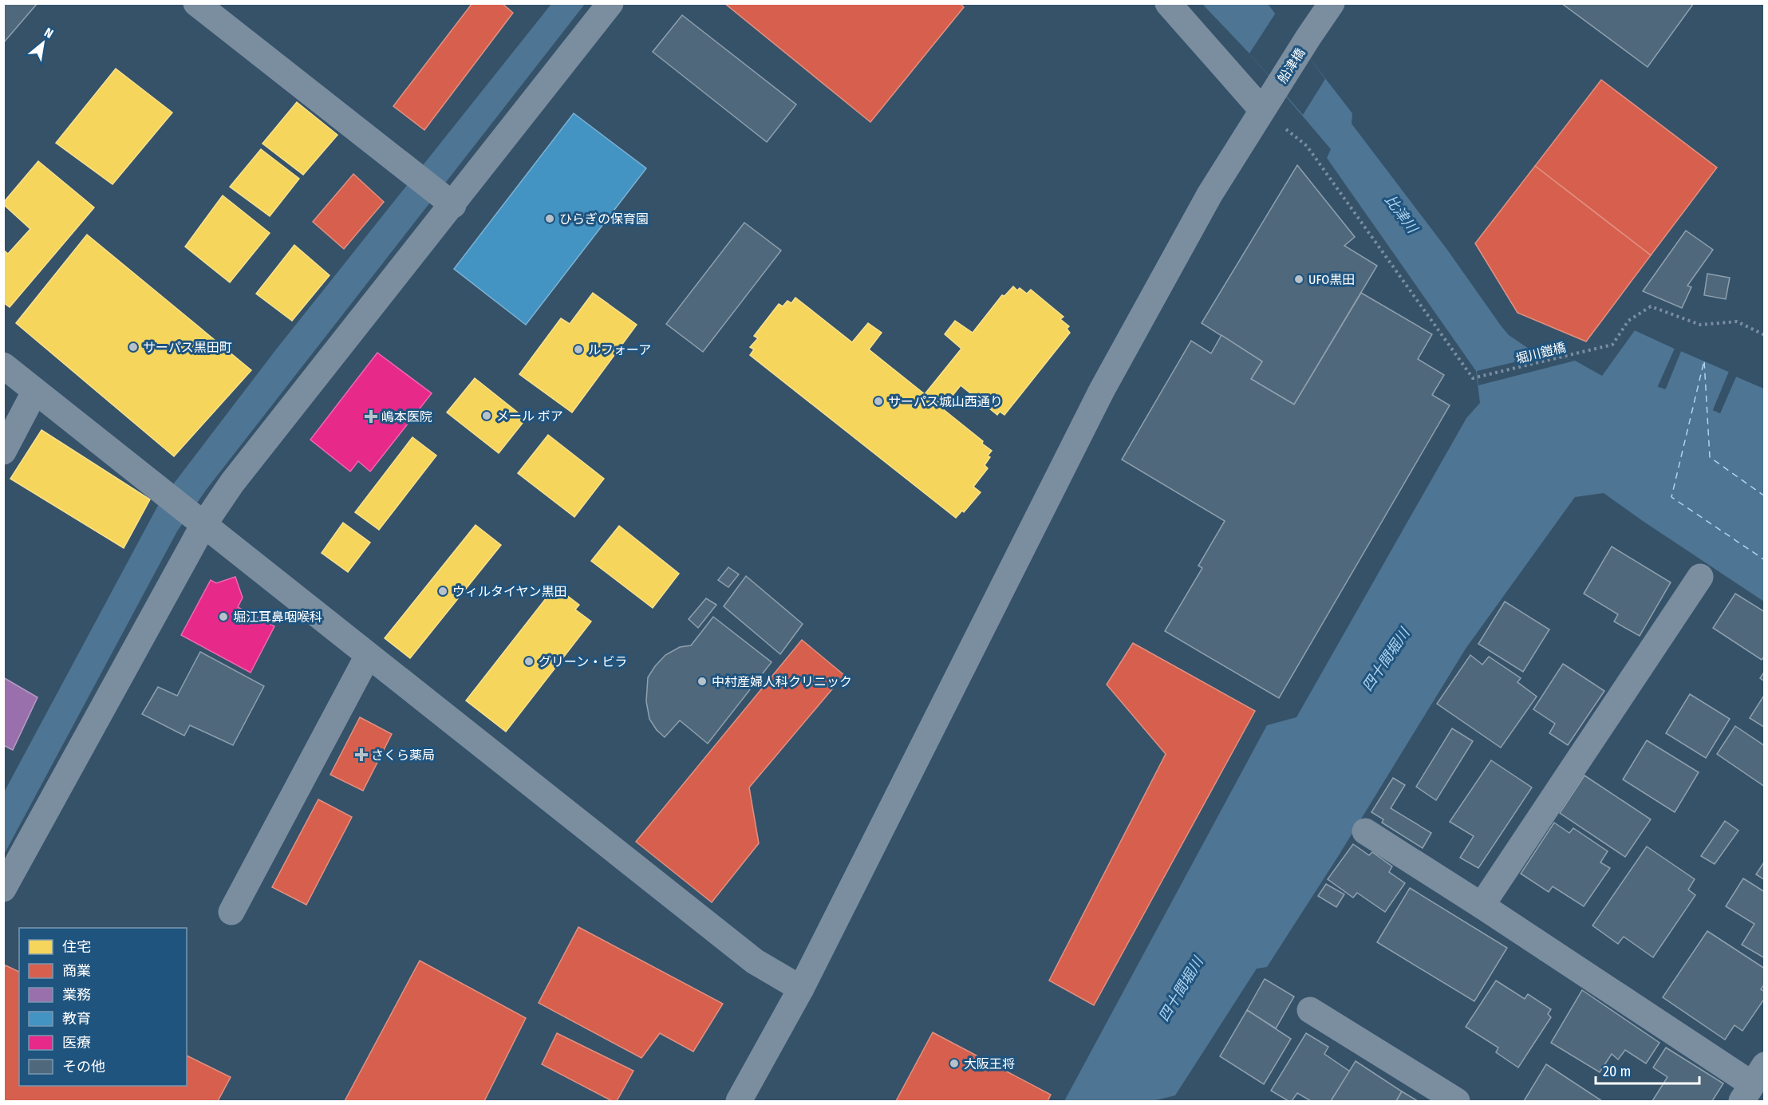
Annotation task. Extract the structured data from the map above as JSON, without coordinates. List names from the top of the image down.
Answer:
{
  "streets": {
    "street": ["船津橋"],
    "path": ["堀川鎧橋"]
  },
  "crossings": [
    ["船津橋", "堀川鎧橋"]
  ],
  "water": ["比津川", "四十間堀川"],
  "places": {
    "other": [
      "ひらぎの保育園",
      "UFO黒田",
      "サーパス黒田町",
      "ルフォーア",
      "サーパス城山西通り",
      "メール ボア",
      "ウィルタイヤン黒田",
      "堀江耳鼻咽喉科",
      "グリーン・ビラ",
      "中村産婦人科クリニック",
      "大阪王将"
    ],
    "health": ["嶋本医院", "さくら薬局"]
  },
  "legend": [
    "住宅",
    "商業",
    "業務",
    "教育",
    "医療",
    "その他"
  ],
  "scale_bar": "20 m",
  "north": "top right"
}
